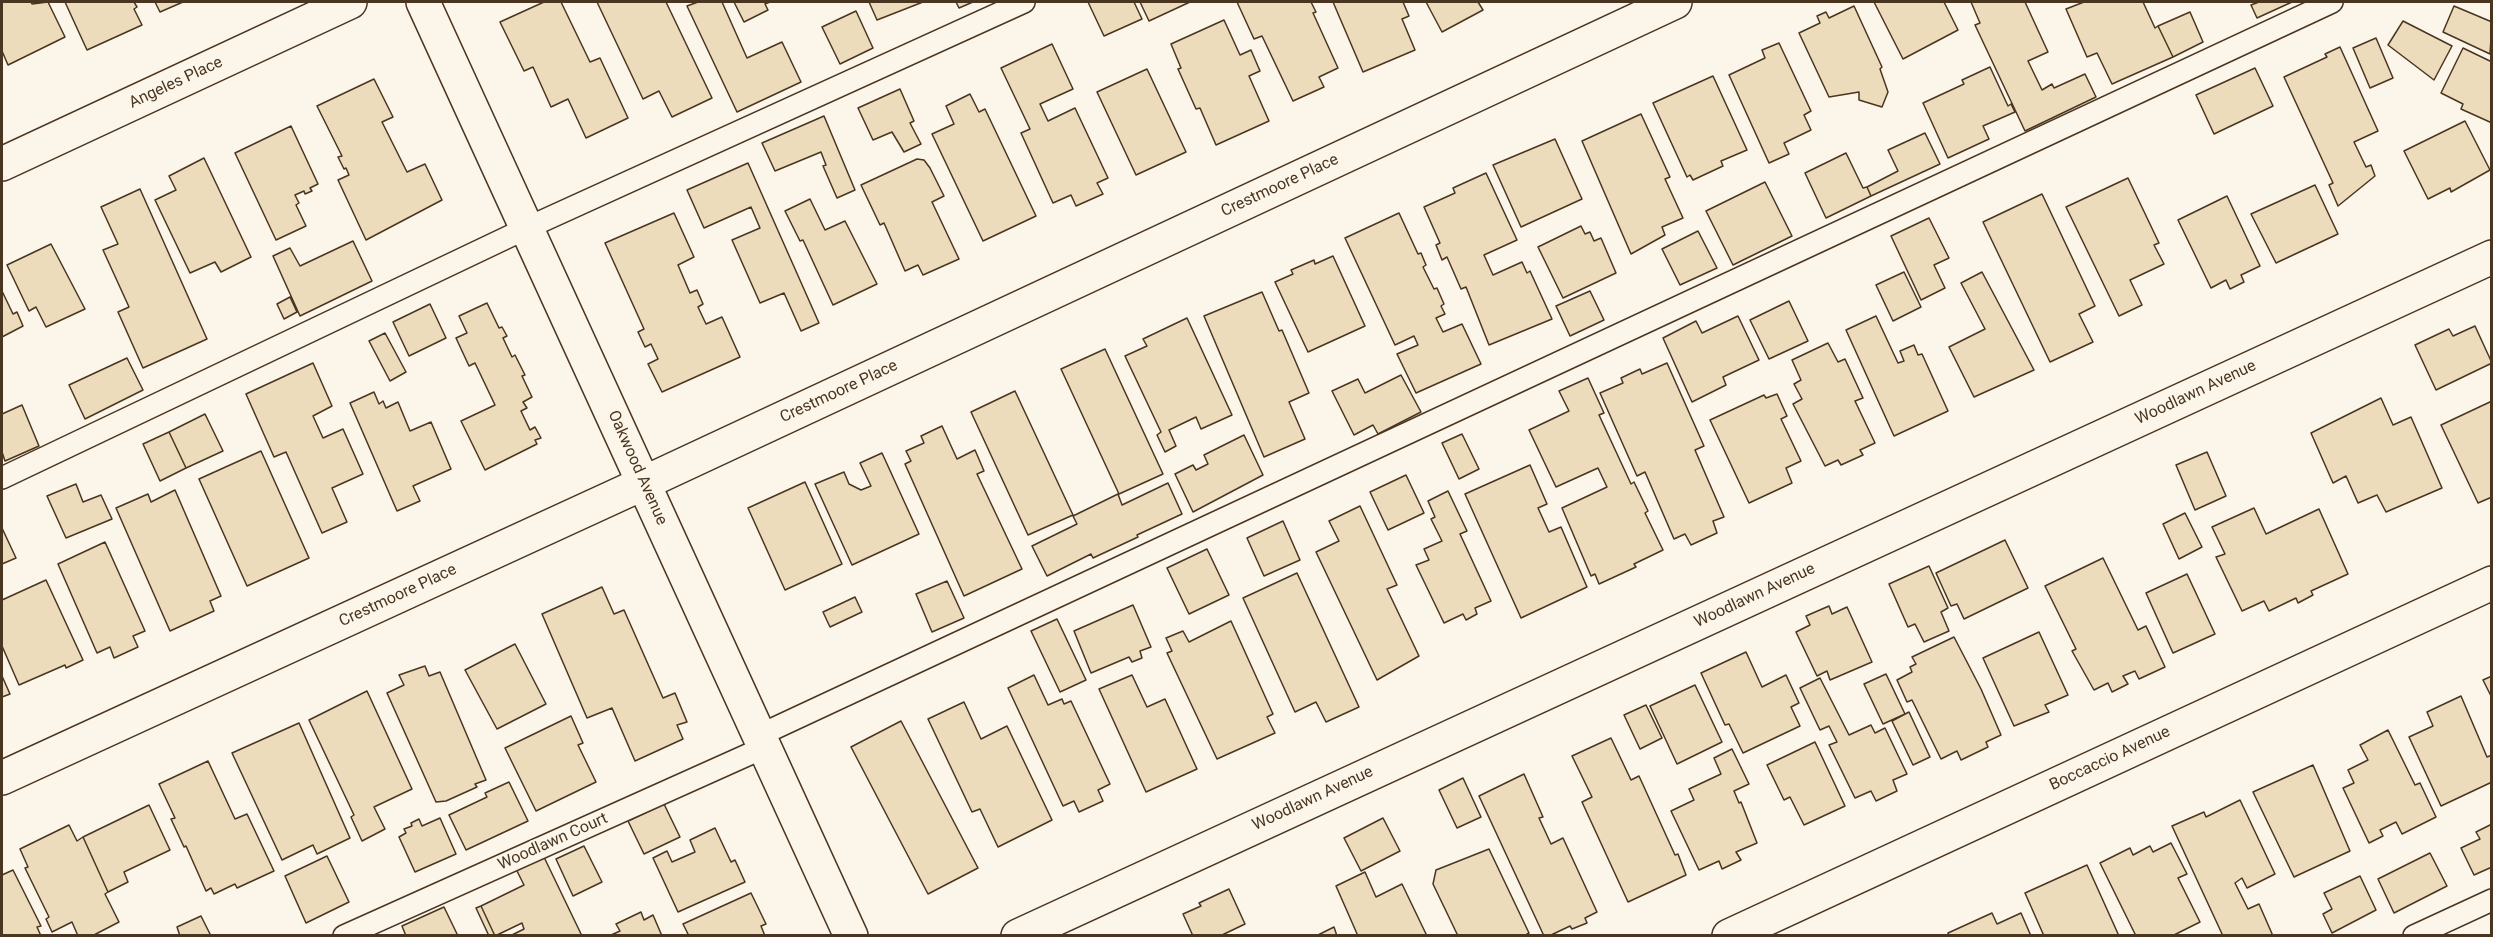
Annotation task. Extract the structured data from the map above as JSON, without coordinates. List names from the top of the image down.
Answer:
{
  "streets": {
    "street": [
      "Angeles Place",
      "Crestmoore Place",
      "Woodlawn Avenue",
      "Oakwood Avenue",
      "Boccaccio Avenue"
    ],
    "lane": ["Woodlawn Court"]
  },
  "crossings": [
    ["Crestmoore Place", "Oakwood Avenue"],
    ["Oakwood Avenue", "Woodlawn Court"]
  ]
}
